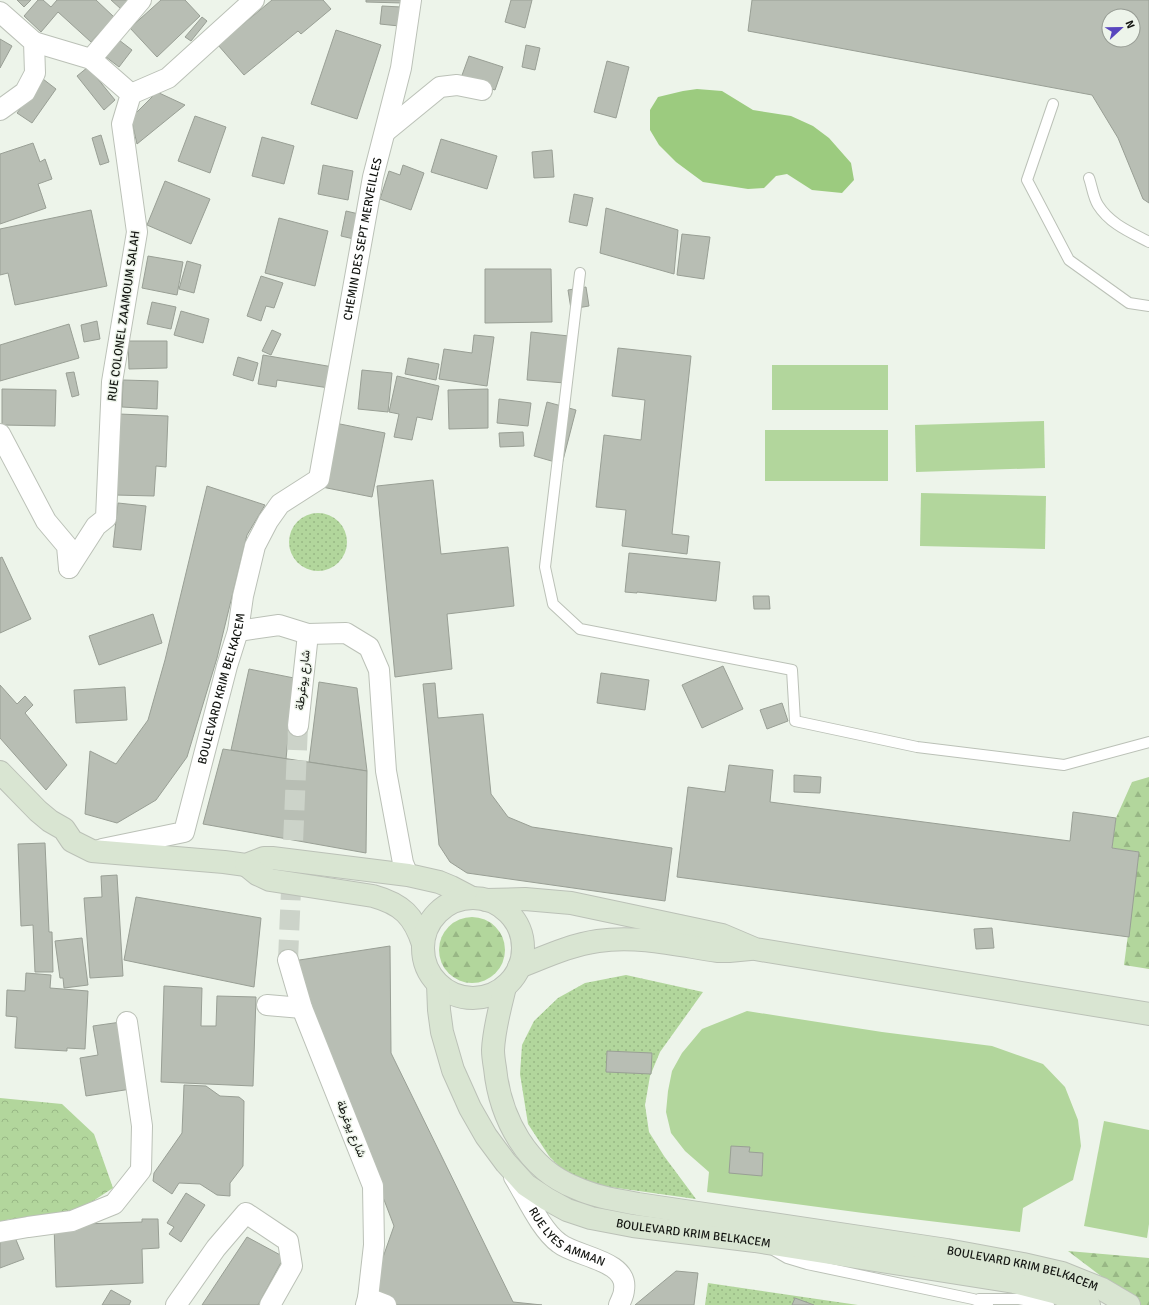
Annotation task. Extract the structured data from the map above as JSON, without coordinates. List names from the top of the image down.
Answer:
{
  "streets": {
    "main road": ["BOULEVARD KRIM BELKACEM"],
    "street": [
      "CHEMIN DES SEPT MERVEILLES",
      "RUE COLONEL ZAAMOUM SALAH",
      "شارع يوغرطة",
      "RUE LYES AMMAN"
    ]
  },
  "crossings": [
    ["CHEMIN DES SEPT MERVEILLES", "BOULEVARD KRIM BELKACEM"],
    ["BOULEVARD KRIM BELKACEM", "RUE LYES AMMAN"]
  ],
  "north": "right"
}
